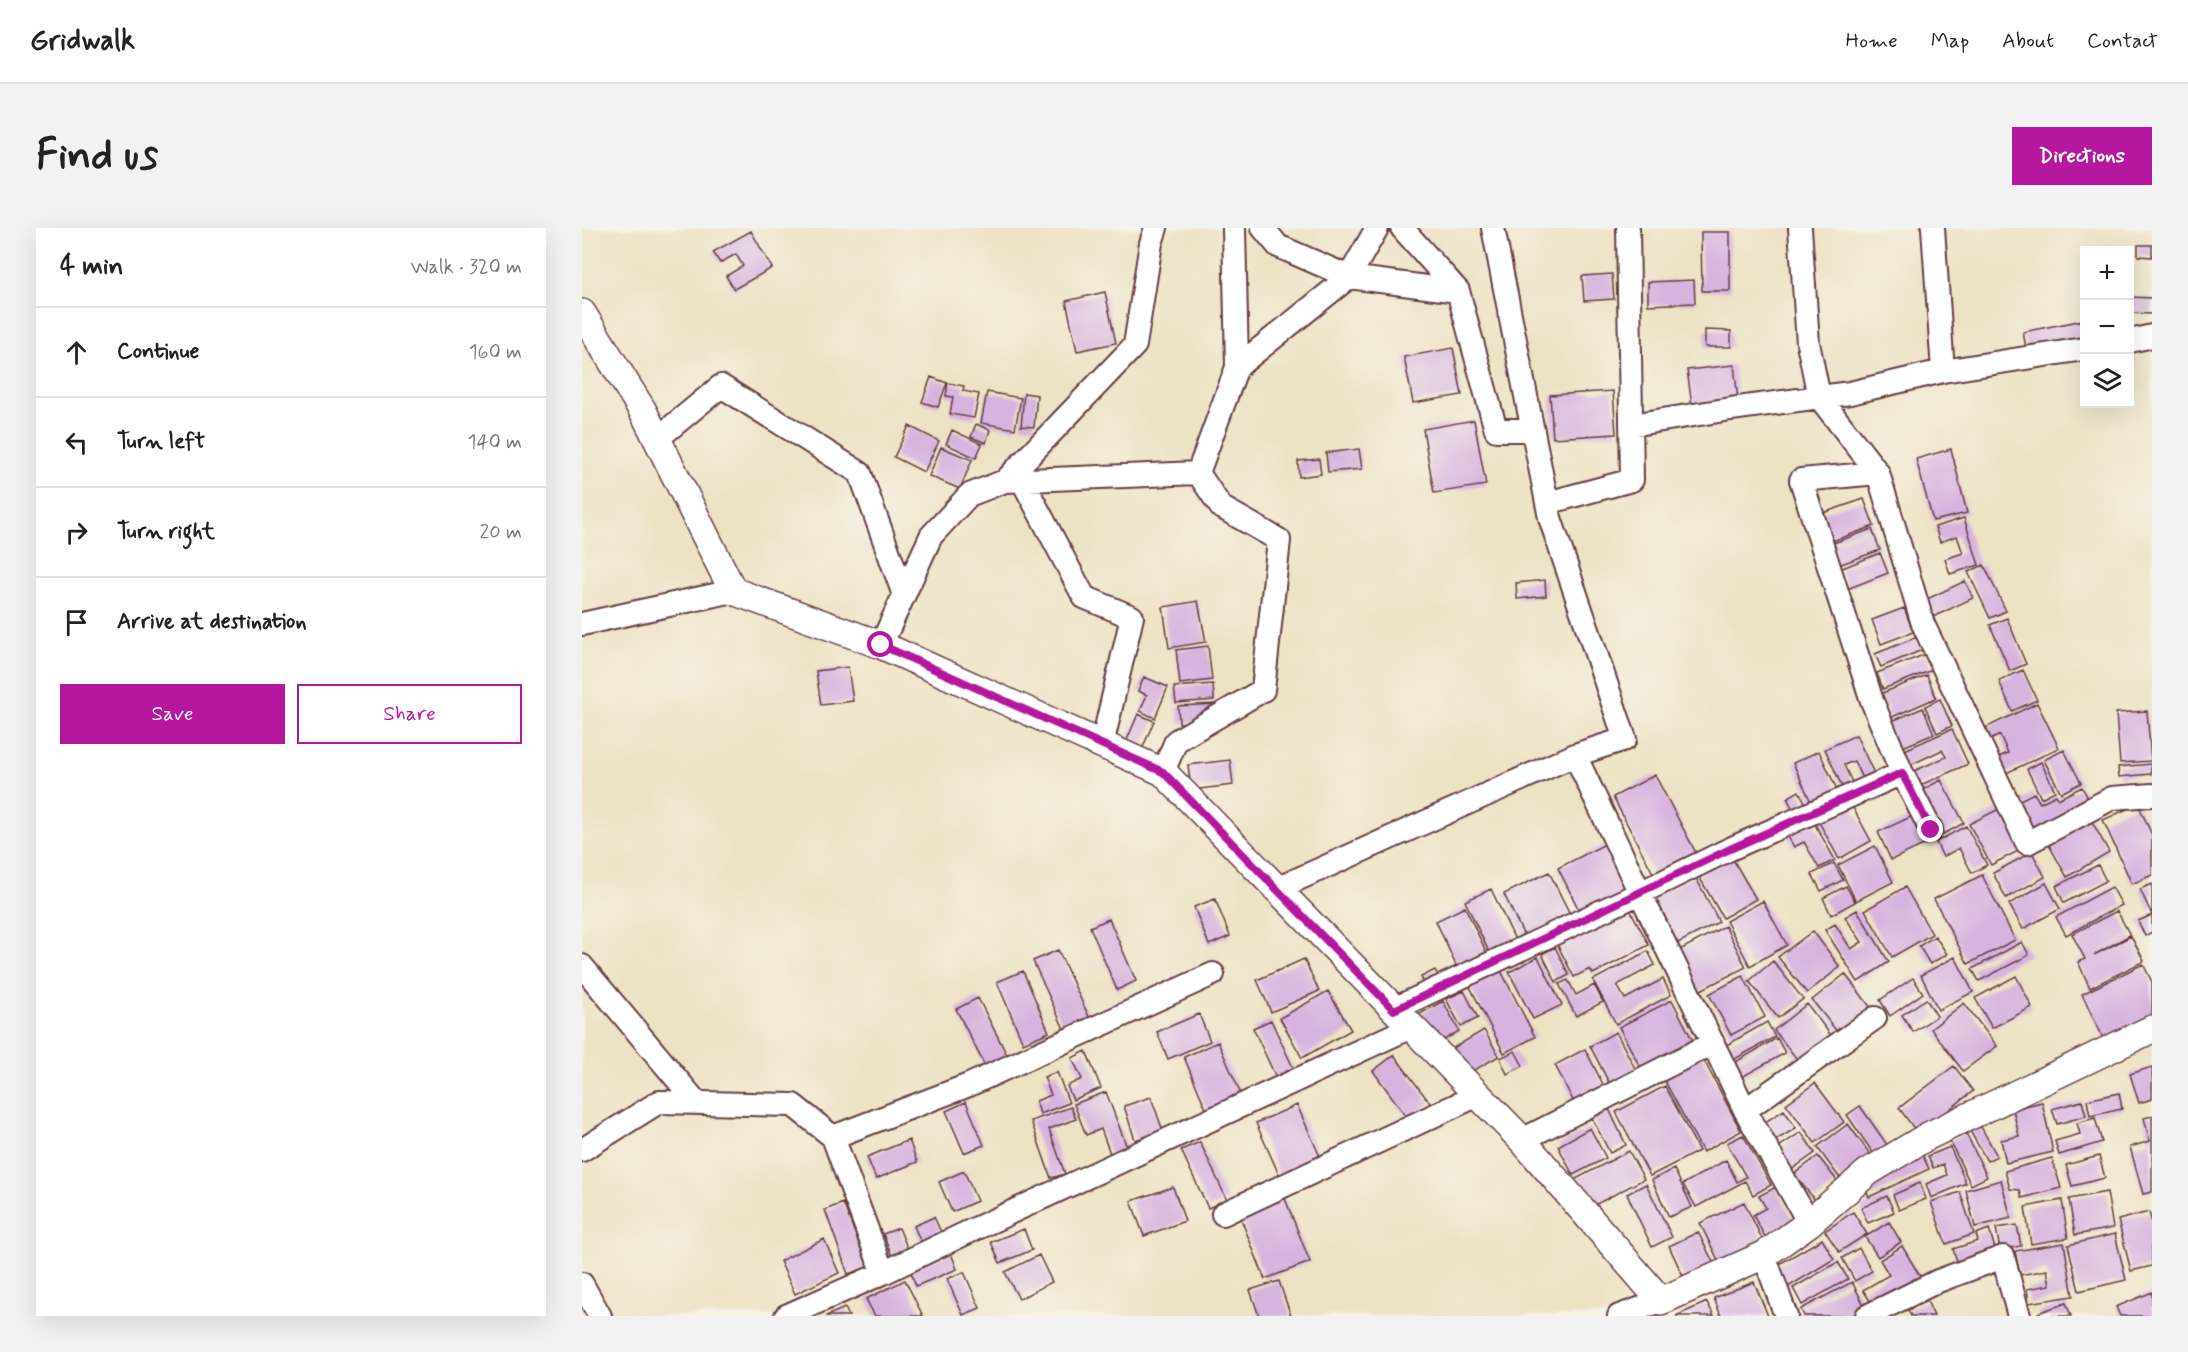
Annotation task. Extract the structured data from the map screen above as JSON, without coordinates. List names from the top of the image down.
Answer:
{
  "page": {
    "header": "Gridwalk",
    "nav": [
      "Home",
      "Map",
      "About",
      "Contact"
    ],
    "buttons": [
      "Directions",
      ["Save", "Share"]
    ],
    "title": "Find us",
    "heading": ["4 min", "Walk · 320 m"],
    "map_buttons": ["+", "−"],
    "list": [
      ["Continue", "160 m"],
      ["Turn left", "140 m"],
      ["Turn right", "20 m"],
      "Arrive at destination"
    ]
  }
}
